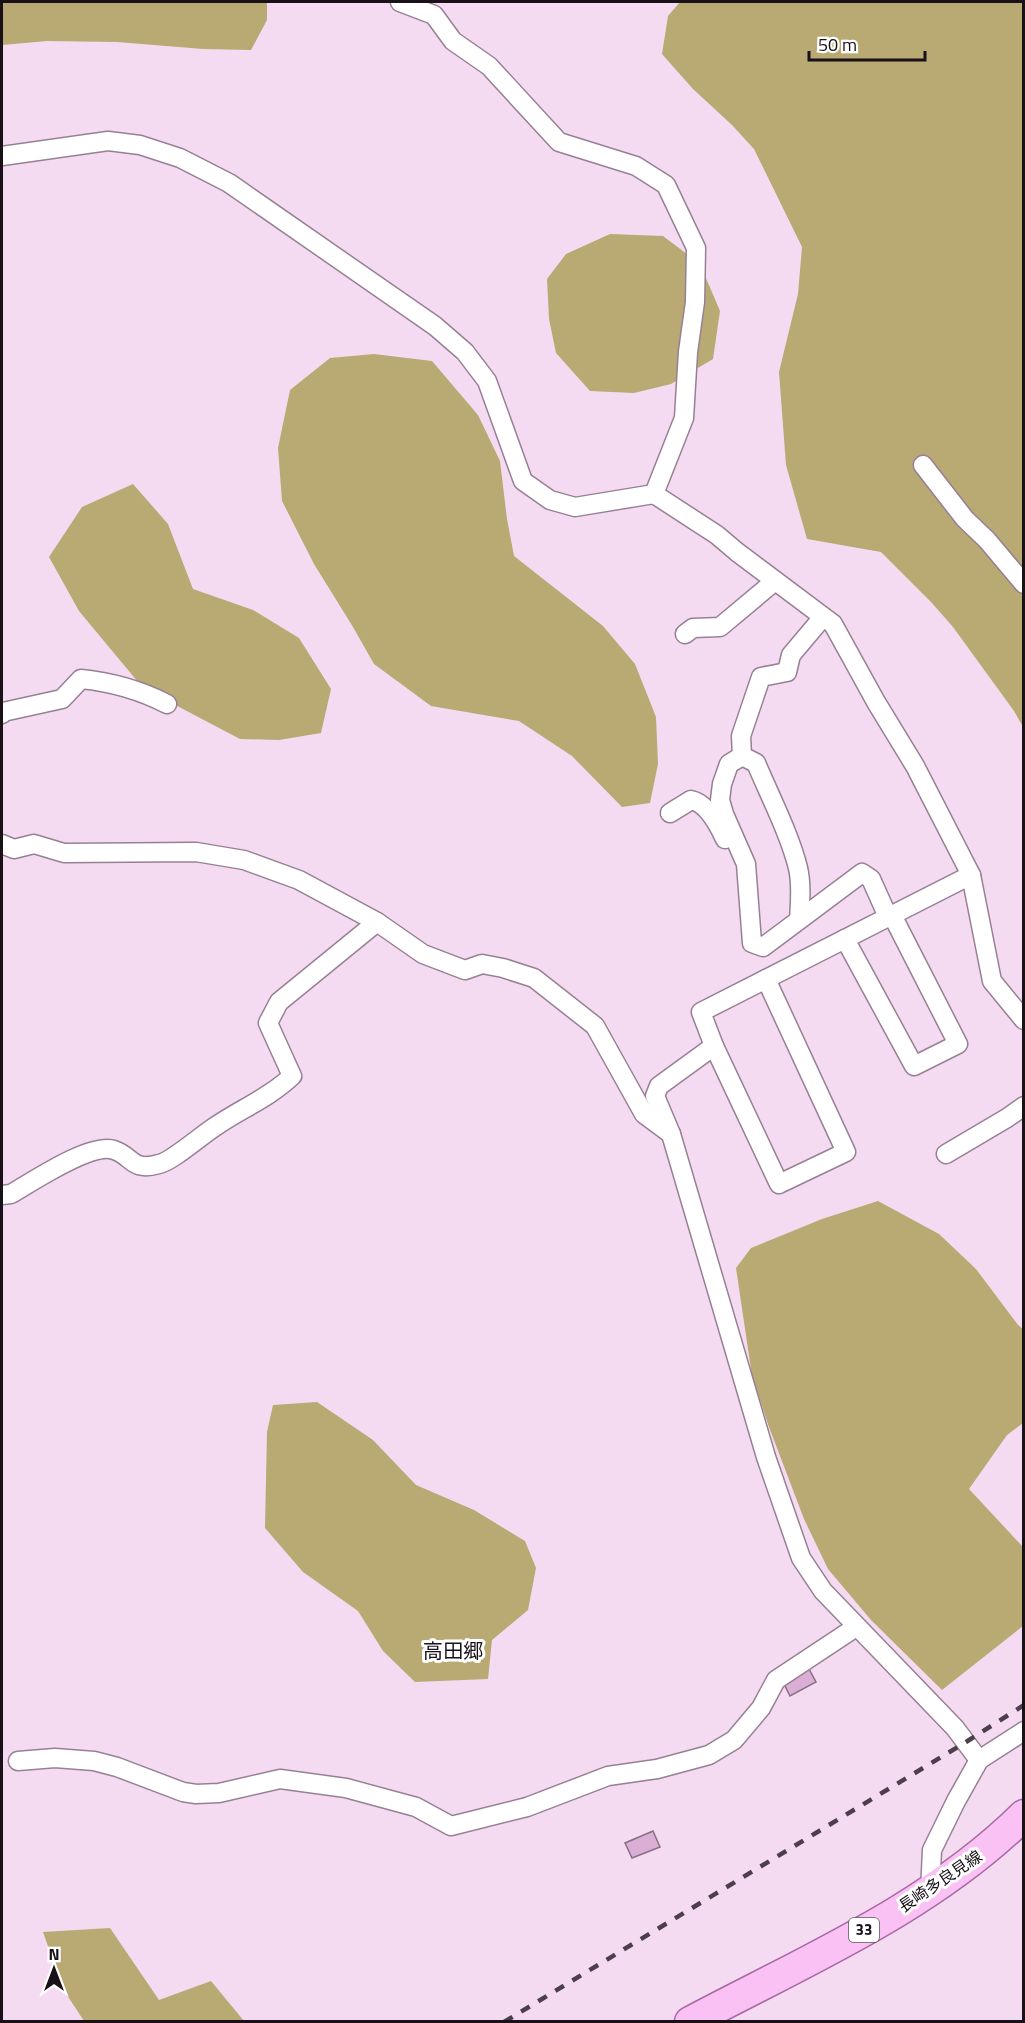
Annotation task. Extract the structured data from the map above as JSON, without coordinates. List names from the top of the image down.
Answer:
{
  "streets": {
    "main road": ["長崎多良見線", "33"]
  },
  "districts": ["高田郷"],
  "scale_bar": "50 m",
  "north": "top"
}
